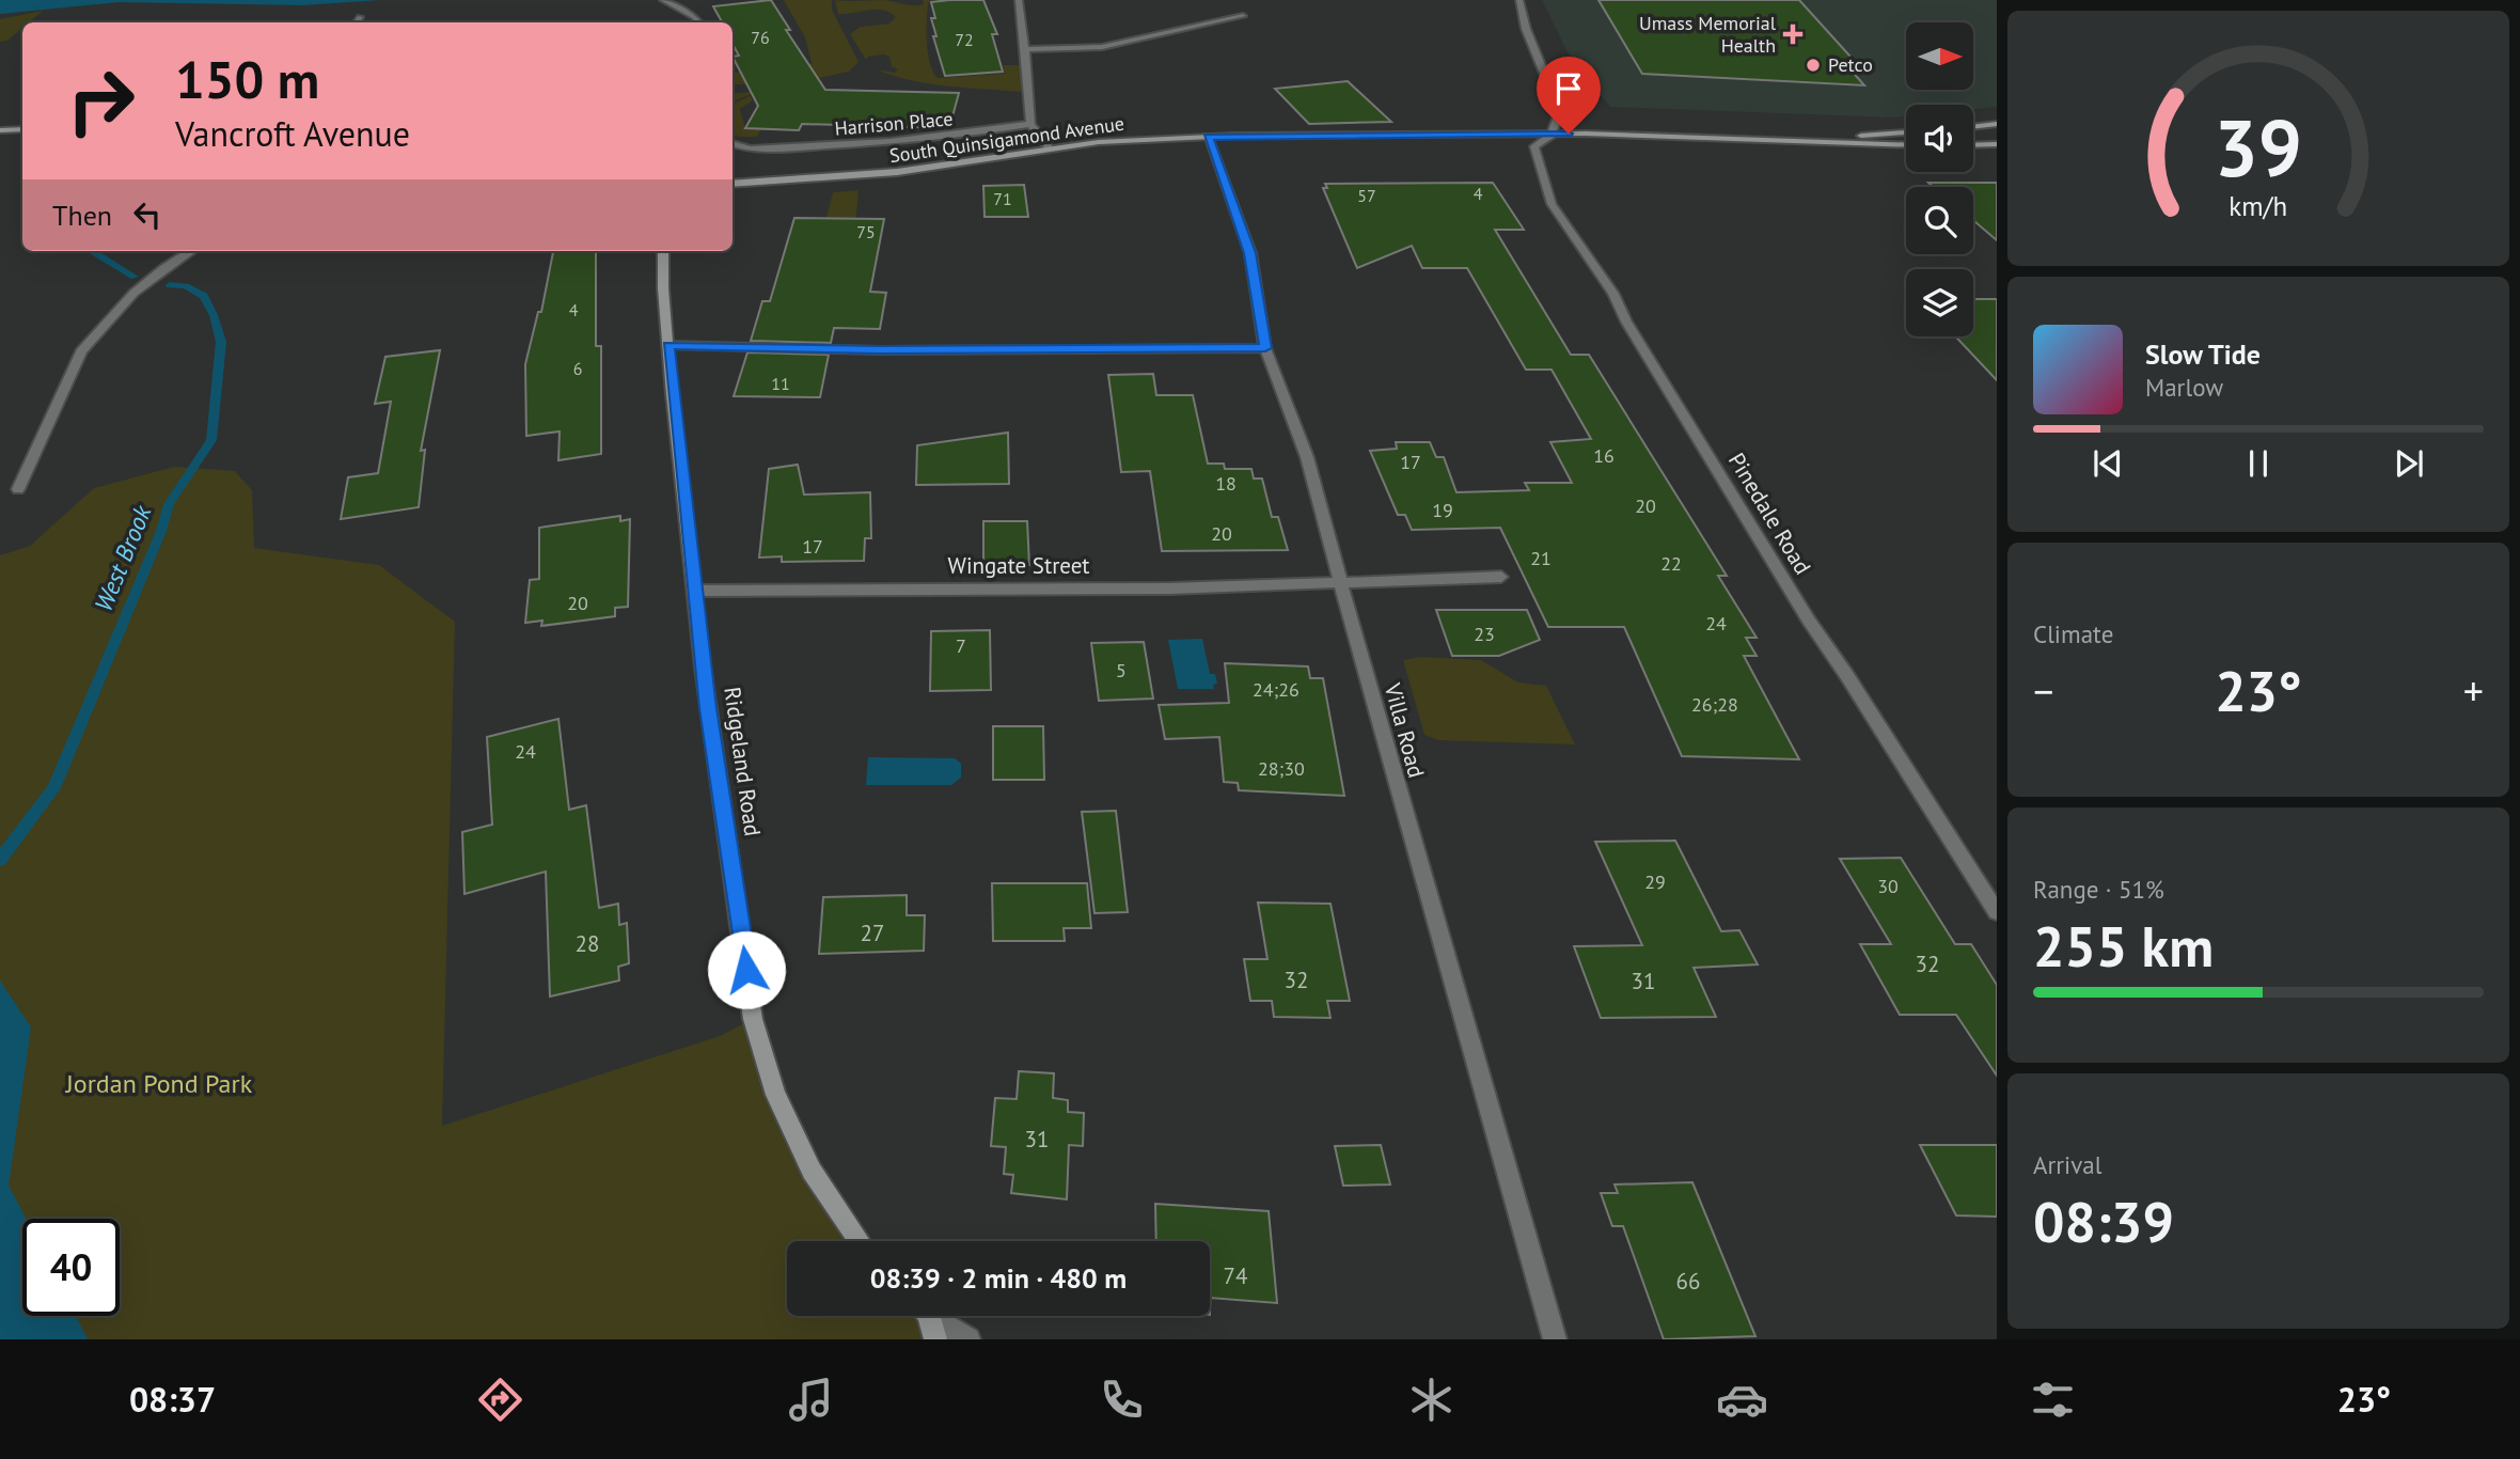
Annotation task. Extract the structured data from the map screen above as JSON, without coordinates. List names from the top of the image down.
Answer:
{
  "streets": {
    "main road": ["South Quinsigamond Avenue", "Ridgeland Road"],
    "street": [
      "Harrison Place",
      "Pinedale Road",
      "Wingate Street",
      "Villa Road"
    ]
  },
  "crossings": [
    ["South Quinsigamond Avenue", "Pinedale Road"],
    ["South Quinsigamond Avenue", "Villa Road"],
    ["Wingate Street", "Villa Road"],
    ["Wingate Street", "Ridgeland Road"]
  ],
  "water": ["West Brook"],
  "parks": ["Jordan Pond Park"],
  "places": {
    "health": ["Umass Memorial Health"],
    "other": ["Petco"]
  },
  "house_numbers": [
    "76",
    "72",
    "4",
    "57",
    "71",
    "75",
    "4",
    "6",
    "11",
    "16",
    "17",
    "18",
    "20",
    "19",
    "20",
    "17",
    "21",
    "22",
    "20",
    "24",
    "23",
    "7",
    "5",
    "24;26",
    "26;28",
    "24",
    "28;30",
    "29",
    "30",
    "27",
    "28",
    "32",
    "32",
    "31",
    "31",
    "74",
    "66"
  ],
  "north": "right",
  "page": {
    "turn": ["150 m", "Vancroft Avenue"],
    "then": "Then",
    "song": ["Slow Tide", "Marlow"],
    "tile": [
      "Climate",
      ["Range · 51%", "255 km"],
      ["Arrival", "08:39"]
    ],
    "heat": ["−", "23°", "+"],
    "limit": "40",
    "trip": "08:39 · 2 min · 480 m",
    "tabs": ["08:37", "23°"],
    "gauge": ["39", "km/h"]
  }
}
